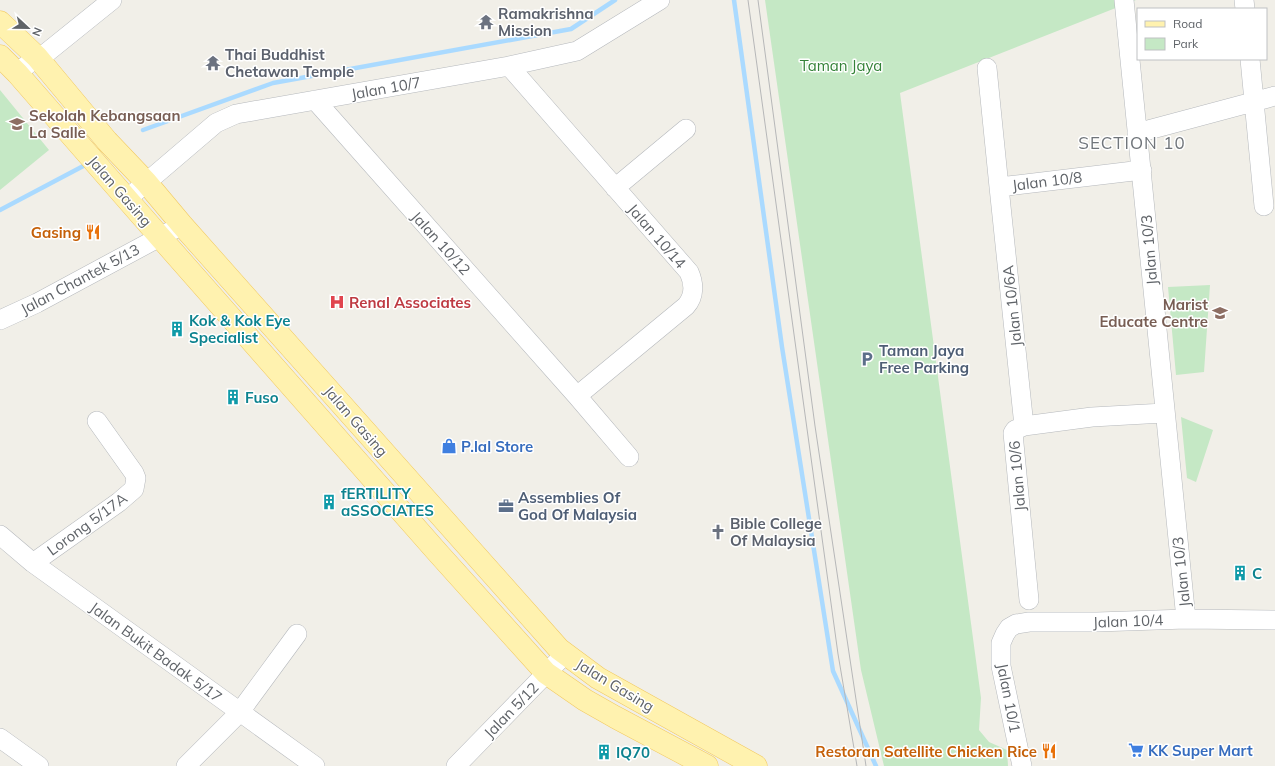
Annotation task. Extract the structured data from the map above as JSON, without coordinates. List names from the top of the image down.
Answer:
{
  "streets": {
    "main road": ["Jalan Gasing"],
    "street": [
      "Jalan 10/7",
      "Jalan 10/8",
      "Jalan 10/14",
      "Jalan 10/12",
      "Jalan 10/3",
      "Jalan Chantek 5/13",
      "Jalan 10/6A",
      "Jalan 10/6",
      "Lorong 5/17A",
      "Jalan 10/4",
      "Jalan Bukit Badak 5/17",
      "Jalan 10/1",
      "Jalan 5/12"
    ]
  },
  "crossings": [
    ["Jalan 10/7", "Jalan Gasing"],
    ["Jalan 10/7", "Jalan 10/14"],
    ["Jalan 10/7", "Jalan 10/12"],
    ["Jalan 10/8", "Jalan 10/3"],
    ["Jalan 10/8", "Jalan 10/6A"],
    ["Jalan Gasing", "Jalan Chantek 5/13"],
    ["Jalan Gasing", "Jalan 5/12"],
    ["Jalan 10/14", "Jalan 10/12"],
    ["Jalan 10/3", "Jalan 10/6"],
    ["Jalan 10/3", "Jalan 10/4"],
    ["Jalan 10/6A", "Jalan 10/6"],
    ["Lorong 5/17A", "Jalan Bukit Badak 5/17"],
    ["Jalan 10/4", "Jalan 10/1"]
  ],
  "districts": ["SECTION 10"],
  "parks": ["Taman Jaya"],
  "places": {
    "temple": ["Ramakrishna Mission", "Thai Buddhist Chetawan Temple"],
    "school or university": ["Sekolah Kebangsaan La Salle", "Marist Educate Centre"],
    "restaurant": ["Gasing", "Restoran Satellite Chicken Rice"],
    "hospital": ["Renal Associates"],
    "building": [
      "Kok & Kok Eye Specialist",
      "Fuso",
      "fERTILITY aSSOCIATES",
      "C",
      "IQ70"
    ],
    "parking": ["Taman Jaya Free Parking"],
    "shop": ["P.lal Store"],
    "office": ["Assemblies Of God Of Malaysia"],
    "church": ["Bible College Of Malaysia"],
    "supermarket": ["KK Super Mart"]
  },
  "legend": ["Road", "Park"],
  "north": "right"
}
